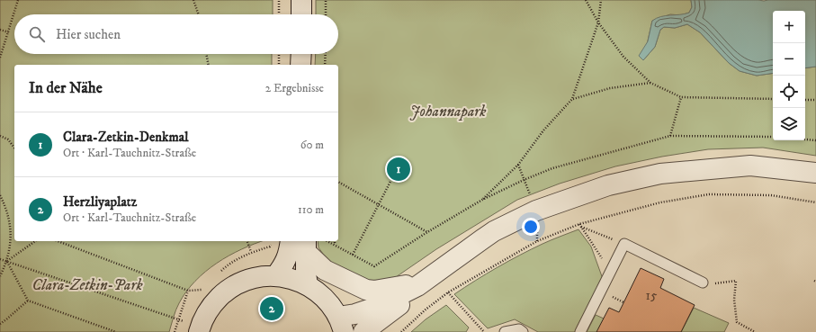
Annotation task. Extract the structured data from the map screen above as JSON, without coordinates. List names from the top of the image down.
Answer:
{
  "parks": ["Johannapark", "Clara-Zetkin-Park"],
  "house_numbers": ["15"],
  "page": {
    "map_buttons": ["+", "−"],
    "search": "Hier suchen",
    "heading": ["In der Nähe", "2 Ergebnisse"],
    "list": [
      {
        "mark": "1",
        "name": "Clara-Zetkin-Denkmal",
        "note": "Ort · Karl-Tauchnitz-Straße",
        "value": "60 m"
      },
      {
        "mark": "2",
        "name": "Herzliyaplatz",
        "note": "Ort · Karl-Tauchnitz-Straße",
        "value": "110 m"
      }
    ],
    "pins": ["1", "2"]
  }
}
